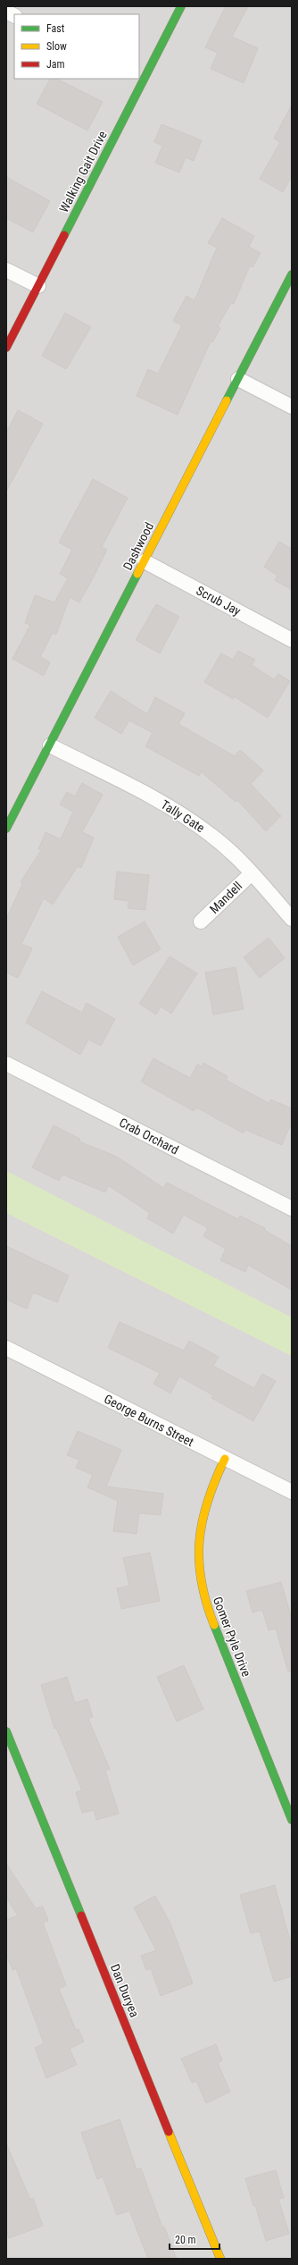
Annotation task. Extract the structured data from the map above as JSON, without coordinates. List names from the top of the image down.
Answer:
{
  "streets": {
    "street": [
      "Walking Gait Drive",
      "Dashwood",
      "Scrub Jay",
      "Tally Gate",
      "Mandell",
      "Crab Orchard",
      "George Burns Street",
      "Gomer Pyle Drive",
      "Dan Duryea"
    ]
  },
  "crossings": [
    ["Dashwood", "Scrub Jay"],
    ["Dashwood", "Tally Gate"],
    ["Tally Gate", "Mandell"],
    ["George Burns Street", "Gomer Pyle Drive"]
  ],
  "legend": ["Fast", "Slow", "Jam"],
  "scale_bar": "20 m"
}
